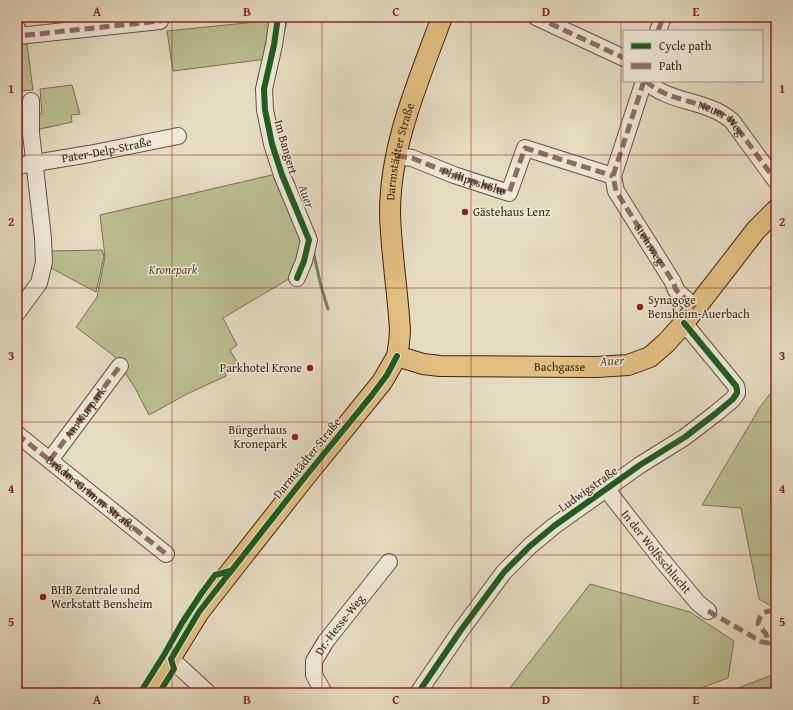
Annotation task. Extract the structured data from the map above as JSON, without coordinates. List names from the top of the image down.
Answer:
{
  "streets": {
    "main road": ["Darmstädter Straße", "Bachgasse"],
    "street": [
      "Neuer Weg",
      "Im Bangert",
      "Pater-Delp-Straße",
      "Philippshöhe",
      "Steinweg",
      "Am Kurpark",
      "Ludwigstraße",
      "Brüder-Grimm-Straße",
      "In der Wolfsschlucht",
      "Dr.-Hesse-Weg"
    ]
  },
  "crossings": [
    ["Darmstädter Straße", "Philippshöhe"],
    ["Darmstädter Straße", "Bachgasse"],
    ["Philippshöhe", "Steinweg"],
    ["Steinweg", "Bachgasse"],
    ["Steinweg", "Ludwigstraße"],
    ["Bachgasse", "Ludwigstraße"],
    ["Am Kurpark", "Brüder-Grimm-Straße"],
    ["Ludwigstraße", "In der Wolfsschlucht"]
  ],
  "water": ["Auer"],
  "parks": ["Kronepark"],
  "places": [
    "Gästehaus Lenz",
    "Synagoge Bensheim-Auerbach",
    "Parkhotel Krone",
    "Bürgerhaus Kronepark",
    "BHB Zentrale und Werkstatt Bensheim"
  ],
  "legend": ["Cycle path", "Path"],
  "grid": {
    "columns": [
      "A",
      "B",
      "C",
      "D",
      "E"
    ],
    "rows": [
      "1",
      "2",
      "3",
      "4",
      "5"
    ]
  }
}
